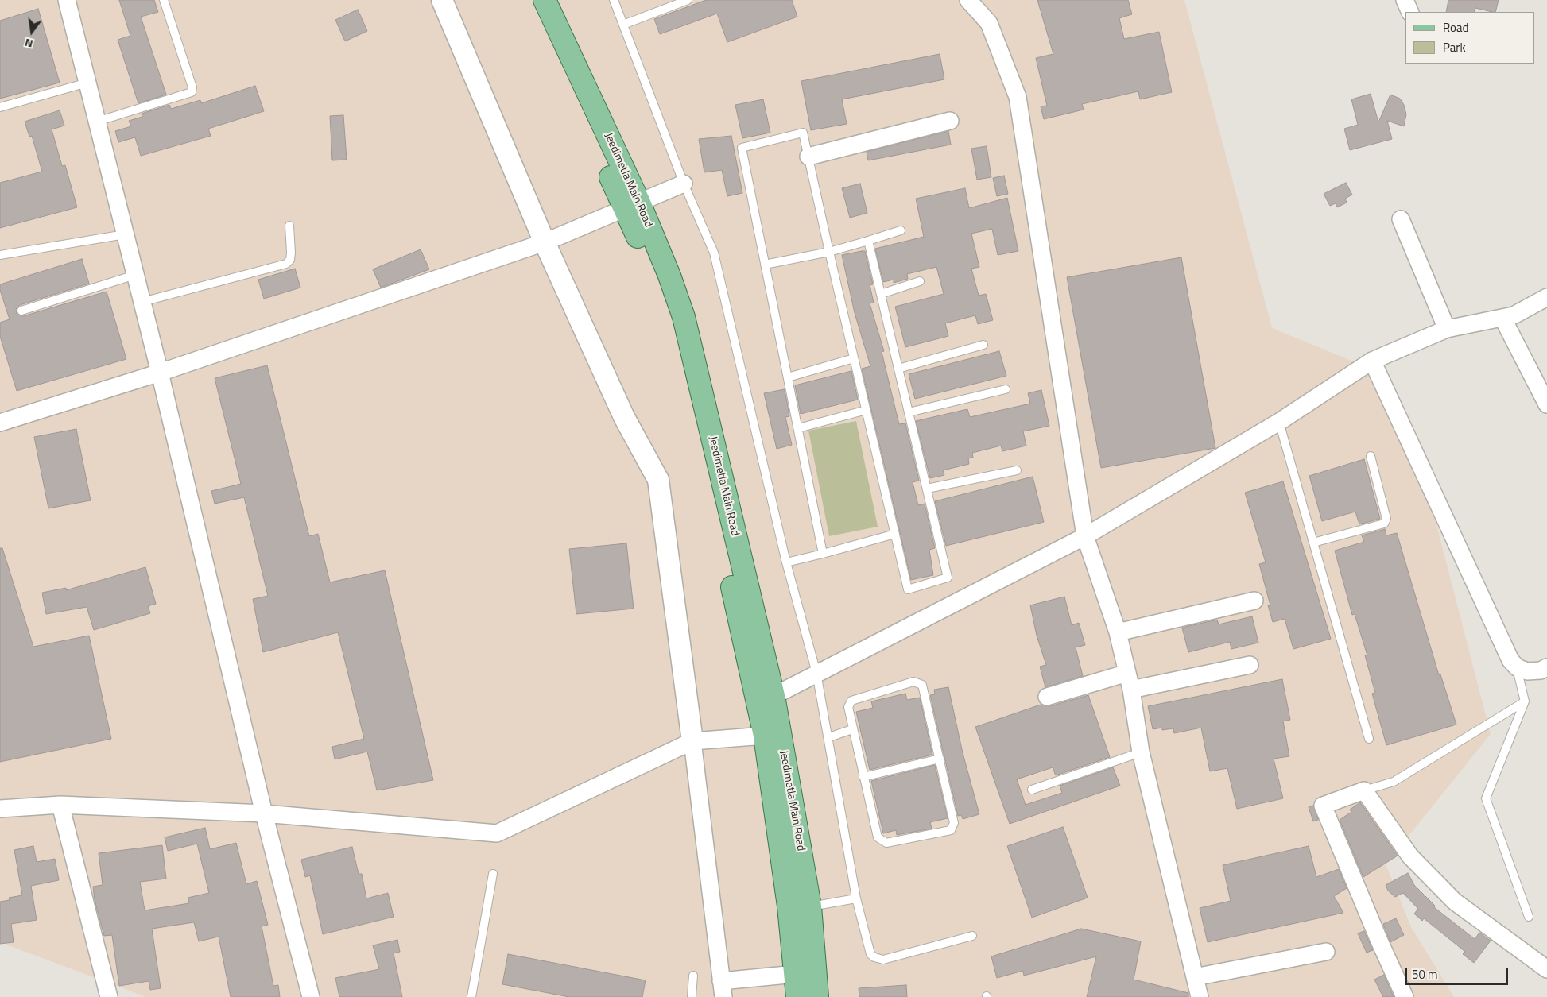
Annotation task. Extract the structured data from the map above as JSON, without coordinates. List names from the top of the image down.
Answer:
{
  "streets": {
    "main road": ["Jeedimetla Main Road"]
  },
  "legend": ["Road", "Park"],
  "scale_bar": "50 m",
  "north": "bottom"
}
